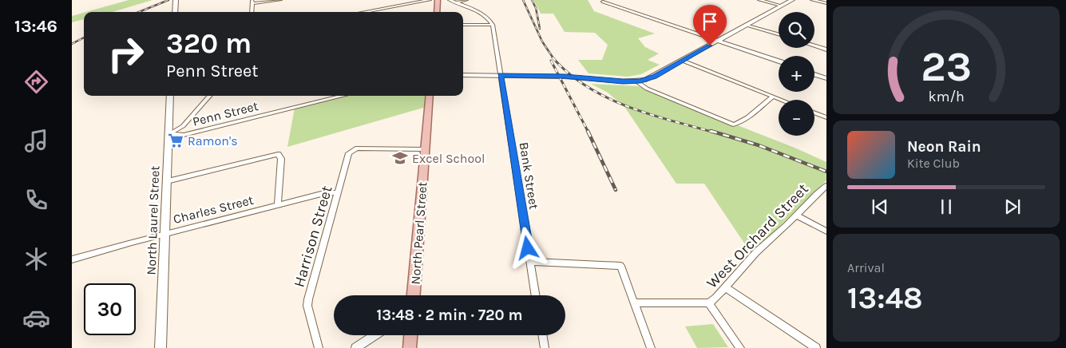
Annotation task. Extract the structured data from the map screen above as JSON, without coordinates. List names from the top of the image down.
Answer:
{
  "streets": {
    "main road": ["North Pearl Street"],
    "street": [
      "Penn Street",
      "Bank Street",
      "Charles Street",
      "North Laurel Street",
      "West Orchard Street",
      "Harrison Street"
    ]
  },
  "crossings": [
    ["Penn Street", "North Laurel Street"],
    ["Charles Street", "North Laurel Street"],
    ["Charles Street", "Harrison Street"],
    ["North Pearl Street", "Harrison Street"]
  ],
  "places": {
    "supermarket": ["Ramon's"],
    "school or university": ["Excel School"]
  },
  "page": {
    "tabs": "13:46",
    "map_buttons": ["+", "−"],
    "turn": ["320 m", "Penn Street"],
    "song": ["Neon Rain", "Kite Club"],
    "tile": ["Arrival", "13:48"],
    "limit": "30",
    "trip": "13:48 · 2 min · 720 m",
    "gauge": ["23", "km/h"]
  }
}
